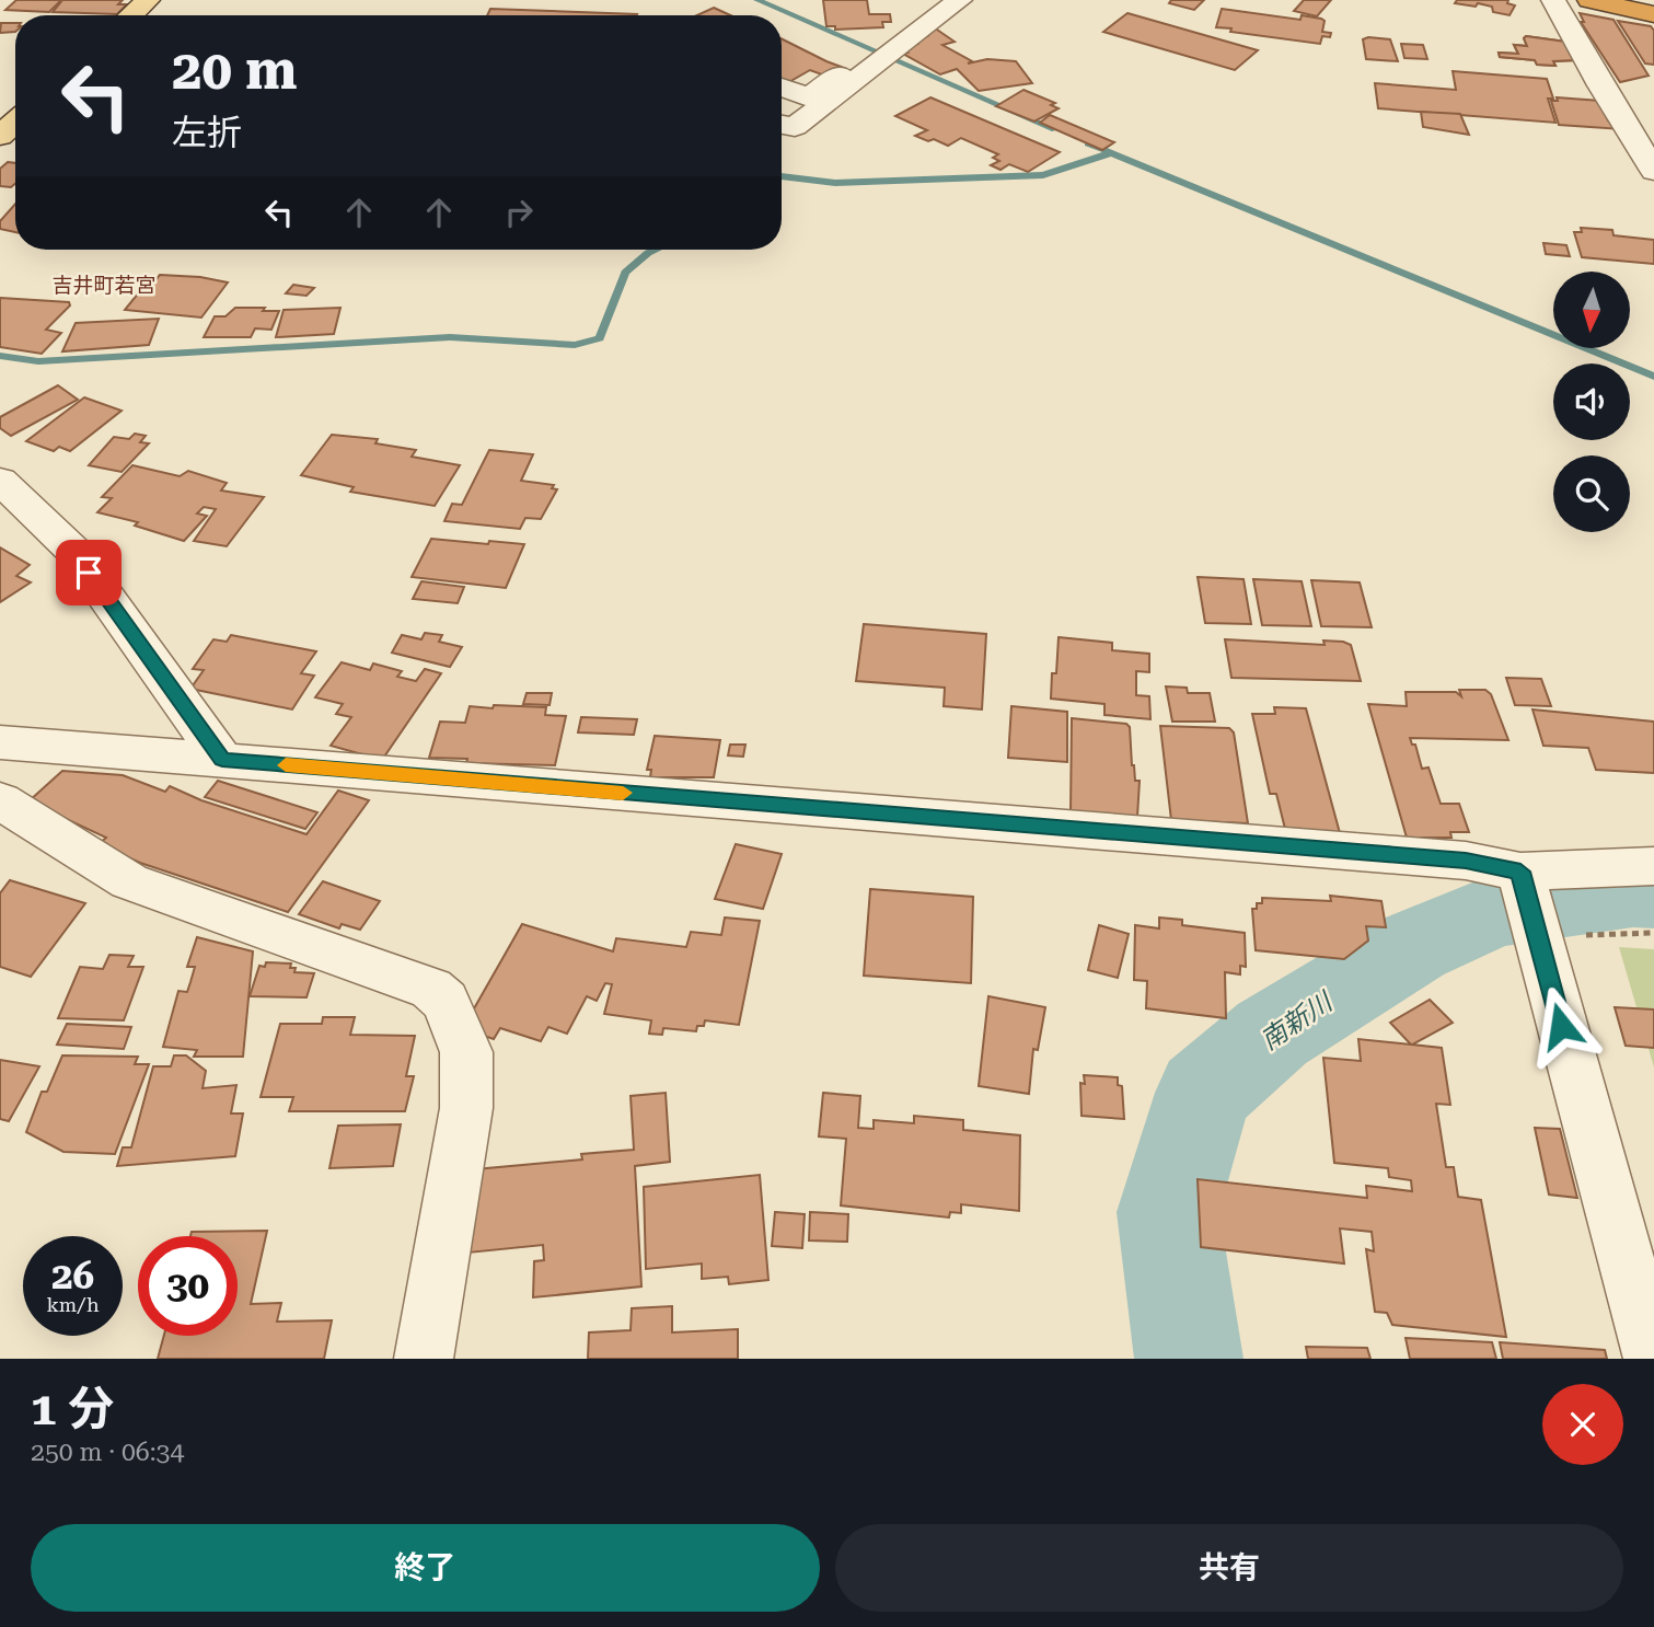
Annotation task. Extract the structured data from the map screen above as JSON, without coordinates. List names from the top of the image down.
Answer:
{
  "districts": ["吉井町若宮"],
  "water": ["南新川"],
  "north": "bottom",
  "page": {
    "turn": ["20 m", "左折"],
    "speed": "26 km/h",
    "limit": "30",
    "heading": ["1 分", "250 m · 06:34"],
    "buttons": ["終了", "共有"]
  }
}
